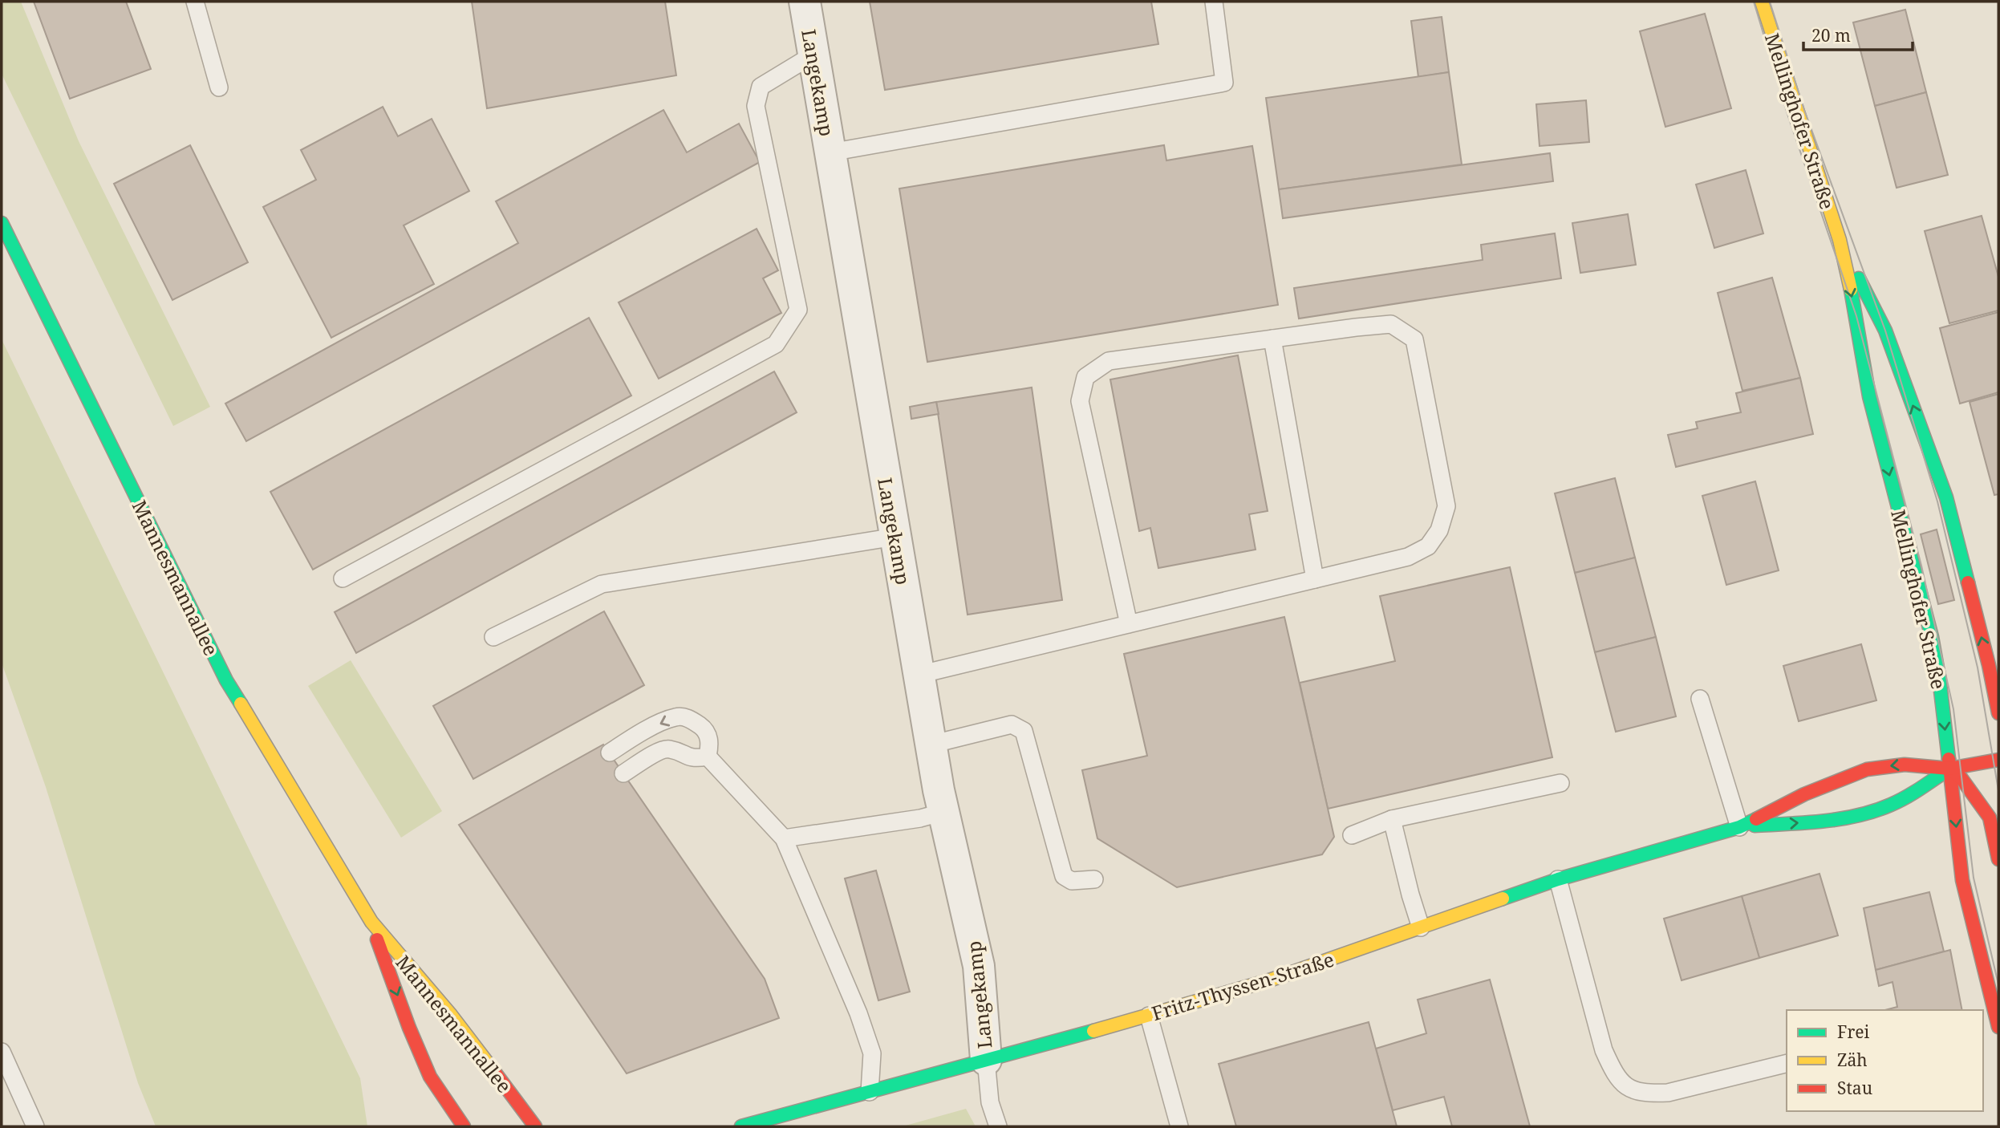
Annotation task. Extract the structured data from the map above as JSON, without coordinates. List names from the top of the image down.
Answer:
{
  "streets": {
    "street": [
      "Langekamp",
      "Mellinghofer Straße",
      "Mannesmannallee",
      "Fritz-Thyssen-Straße"
    ]
  },
  "crossings": [
    ["Langekamp", "Fritz-Thyssen-Straße"],
    ["Mellinghofer Straße", "Fritz-Thyssen-Straße"]
  ],
  "legend": ["Frei", "Zäh", "Stau"],
  "scale_bar": "20 m"
}
